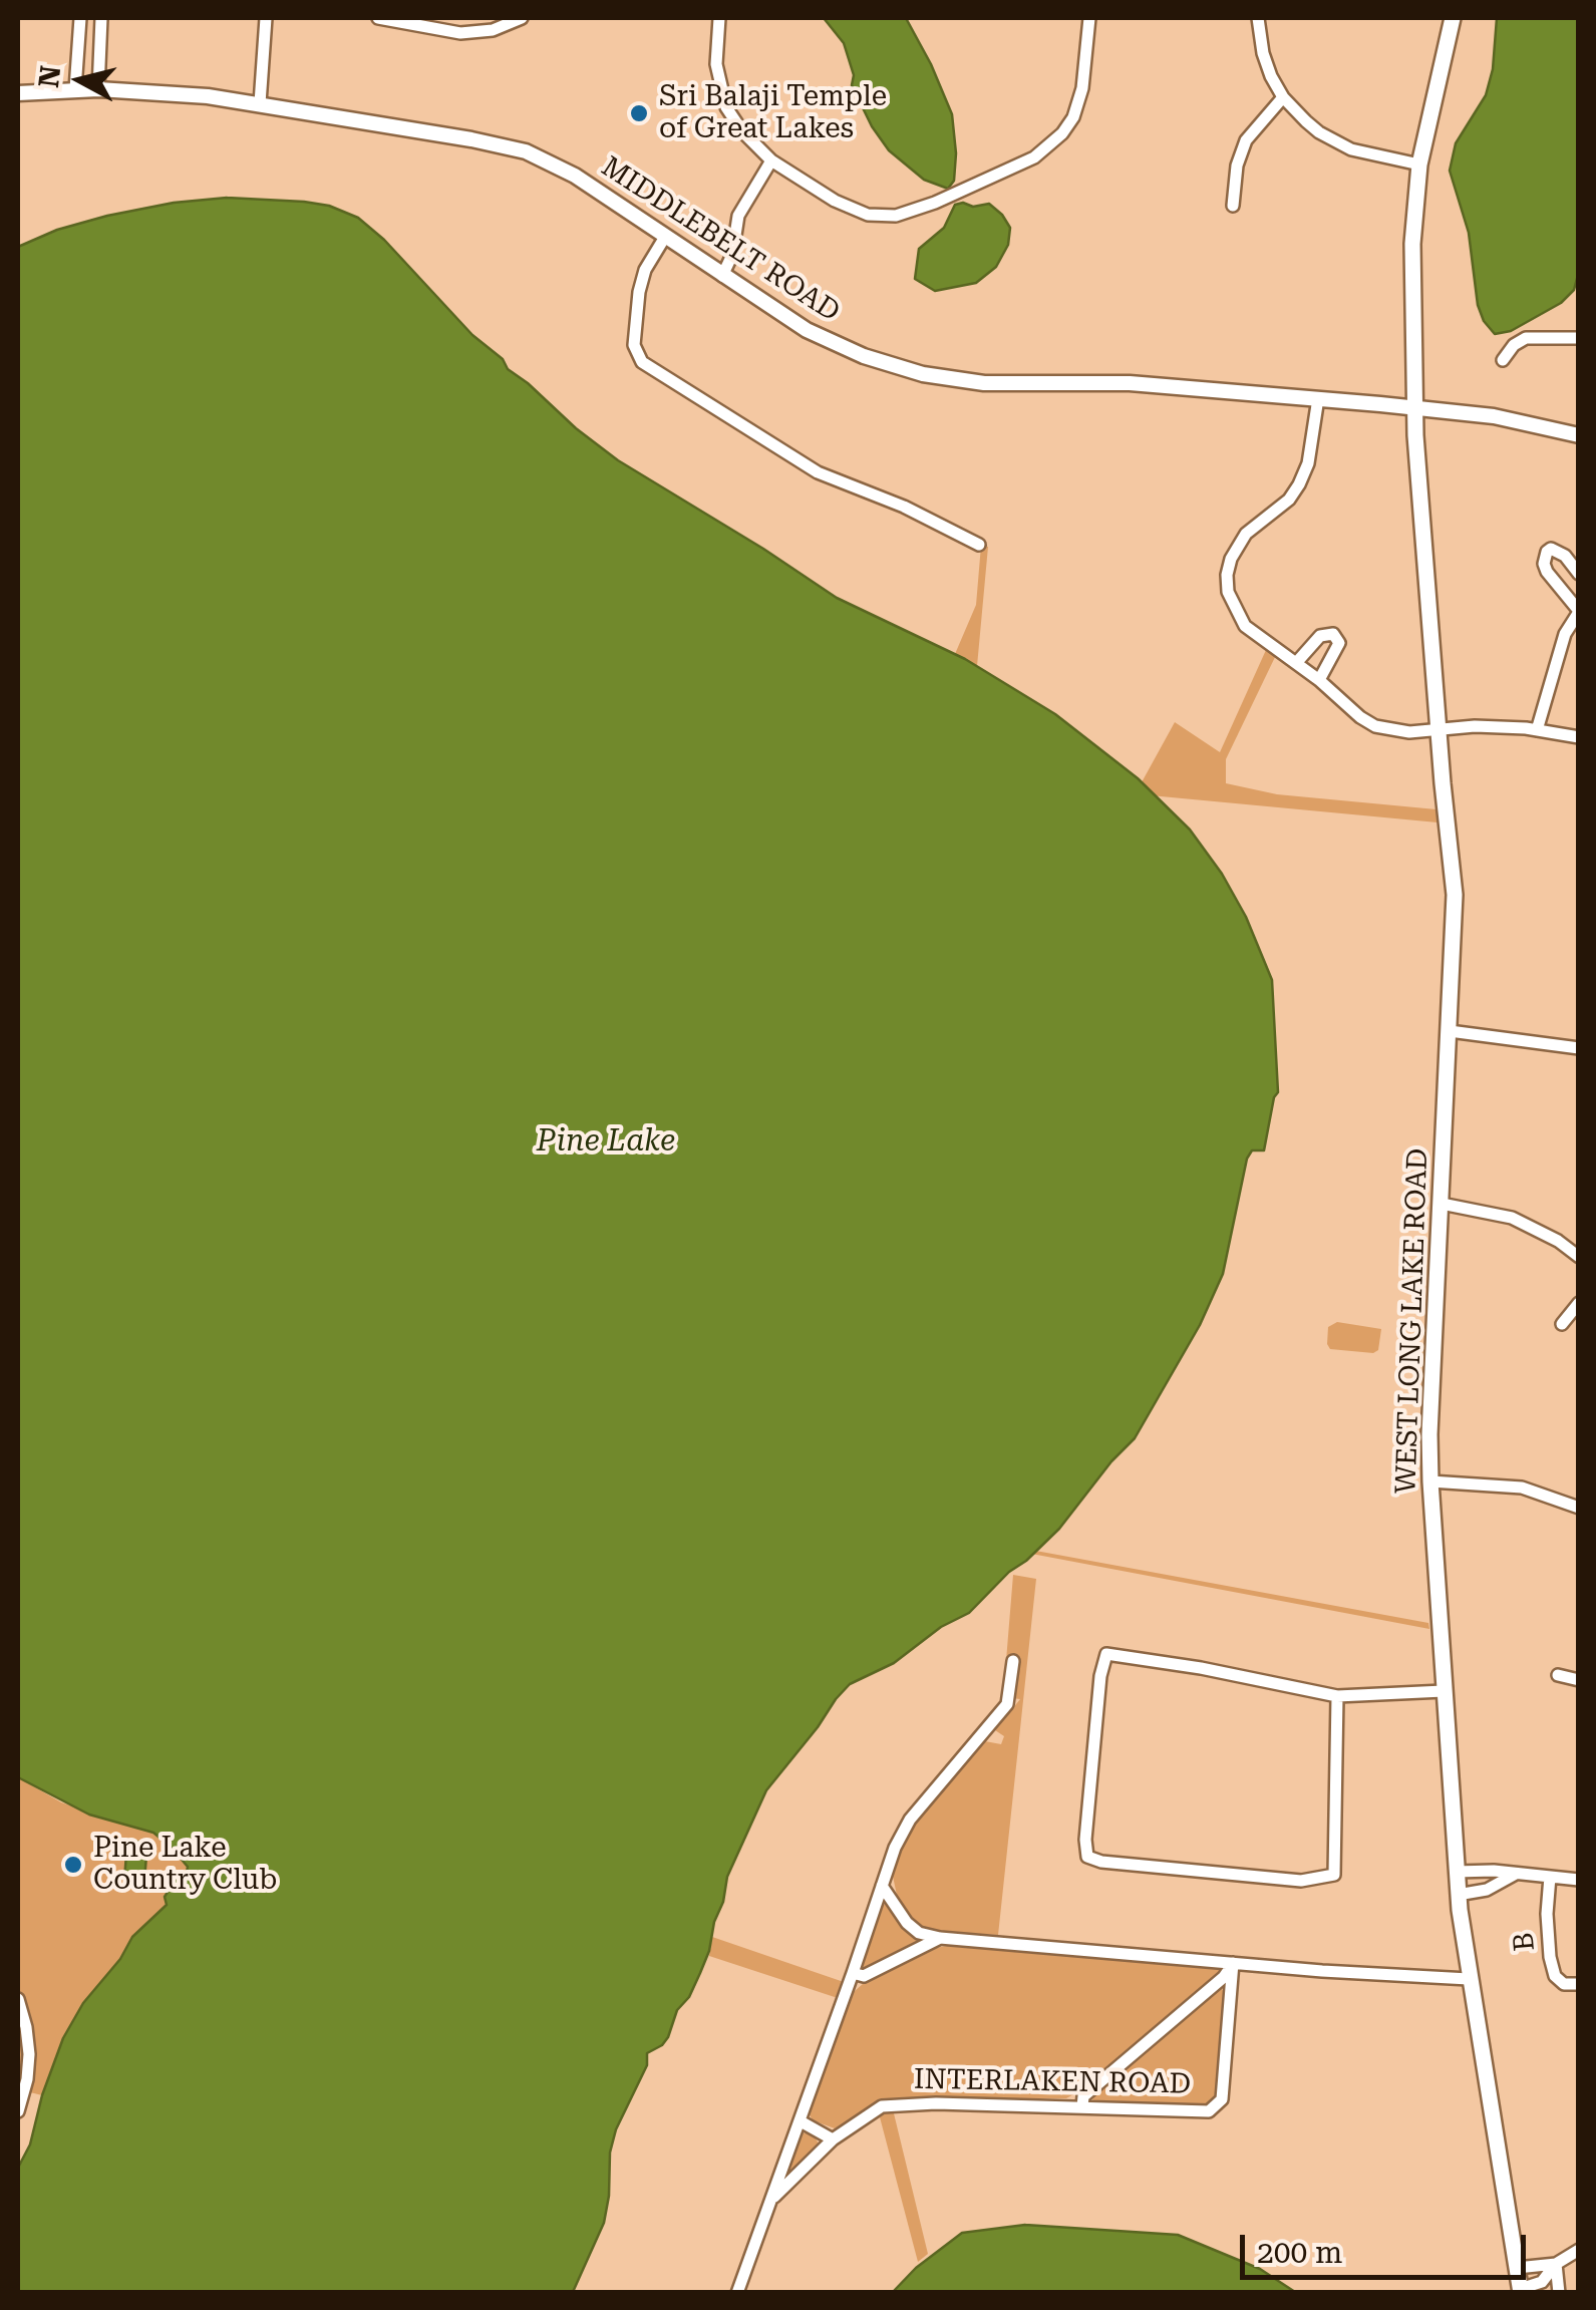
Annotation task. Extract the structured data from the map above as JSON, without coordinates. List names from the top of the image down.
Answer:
{
  "streets": {
    "main road": ["WEST LONG LAKE ROAD"],
    "street": ["MIDDLEBELT ROAD", "B", "INTERLAKEN ROAD"]
  },
  "crossings": [
    ["MIDDLEBELT ROAD", "WEST LONG LAKE ROAD"]
  ],
  "water": ["Pine Lake"],
  "places": ["Sri Balaji Temple of Great Lakes", "Pine Lake Country Club"],
  "scale_bar": "200 m",
  "north": "left"
}
